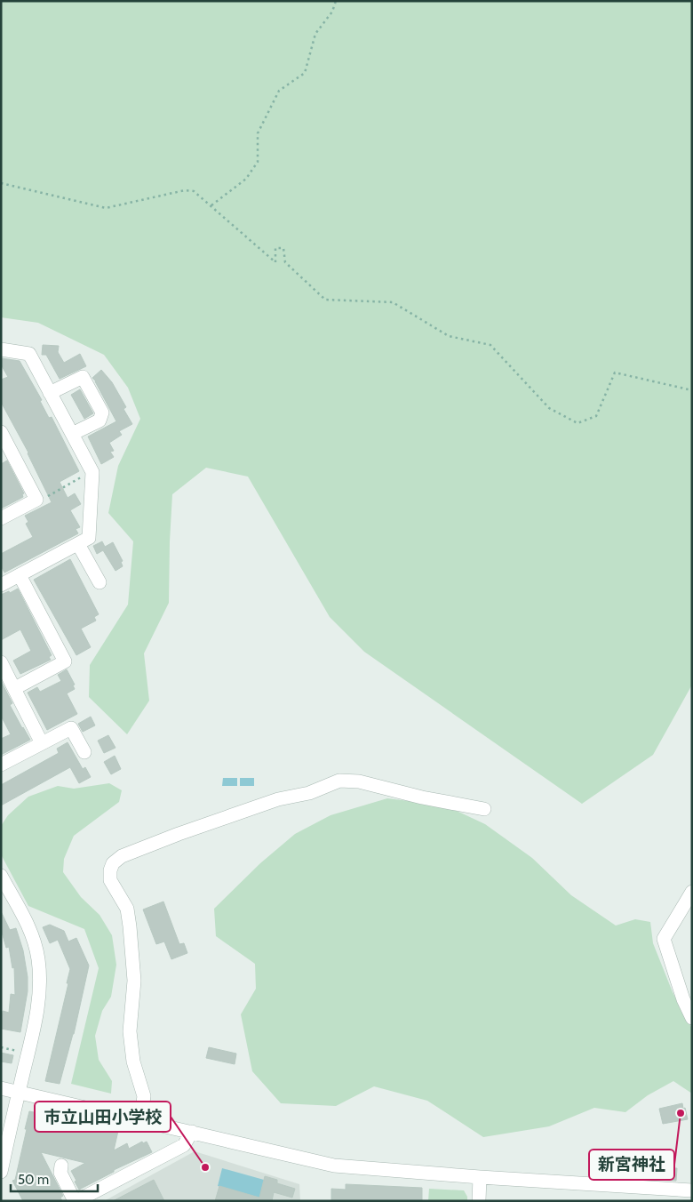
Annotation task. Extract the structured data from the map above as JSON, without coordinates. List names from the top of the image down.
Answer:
{
  "places": ["新宮神社", "市立山田小学校"],
  "scale_bar": "50 m"
}
